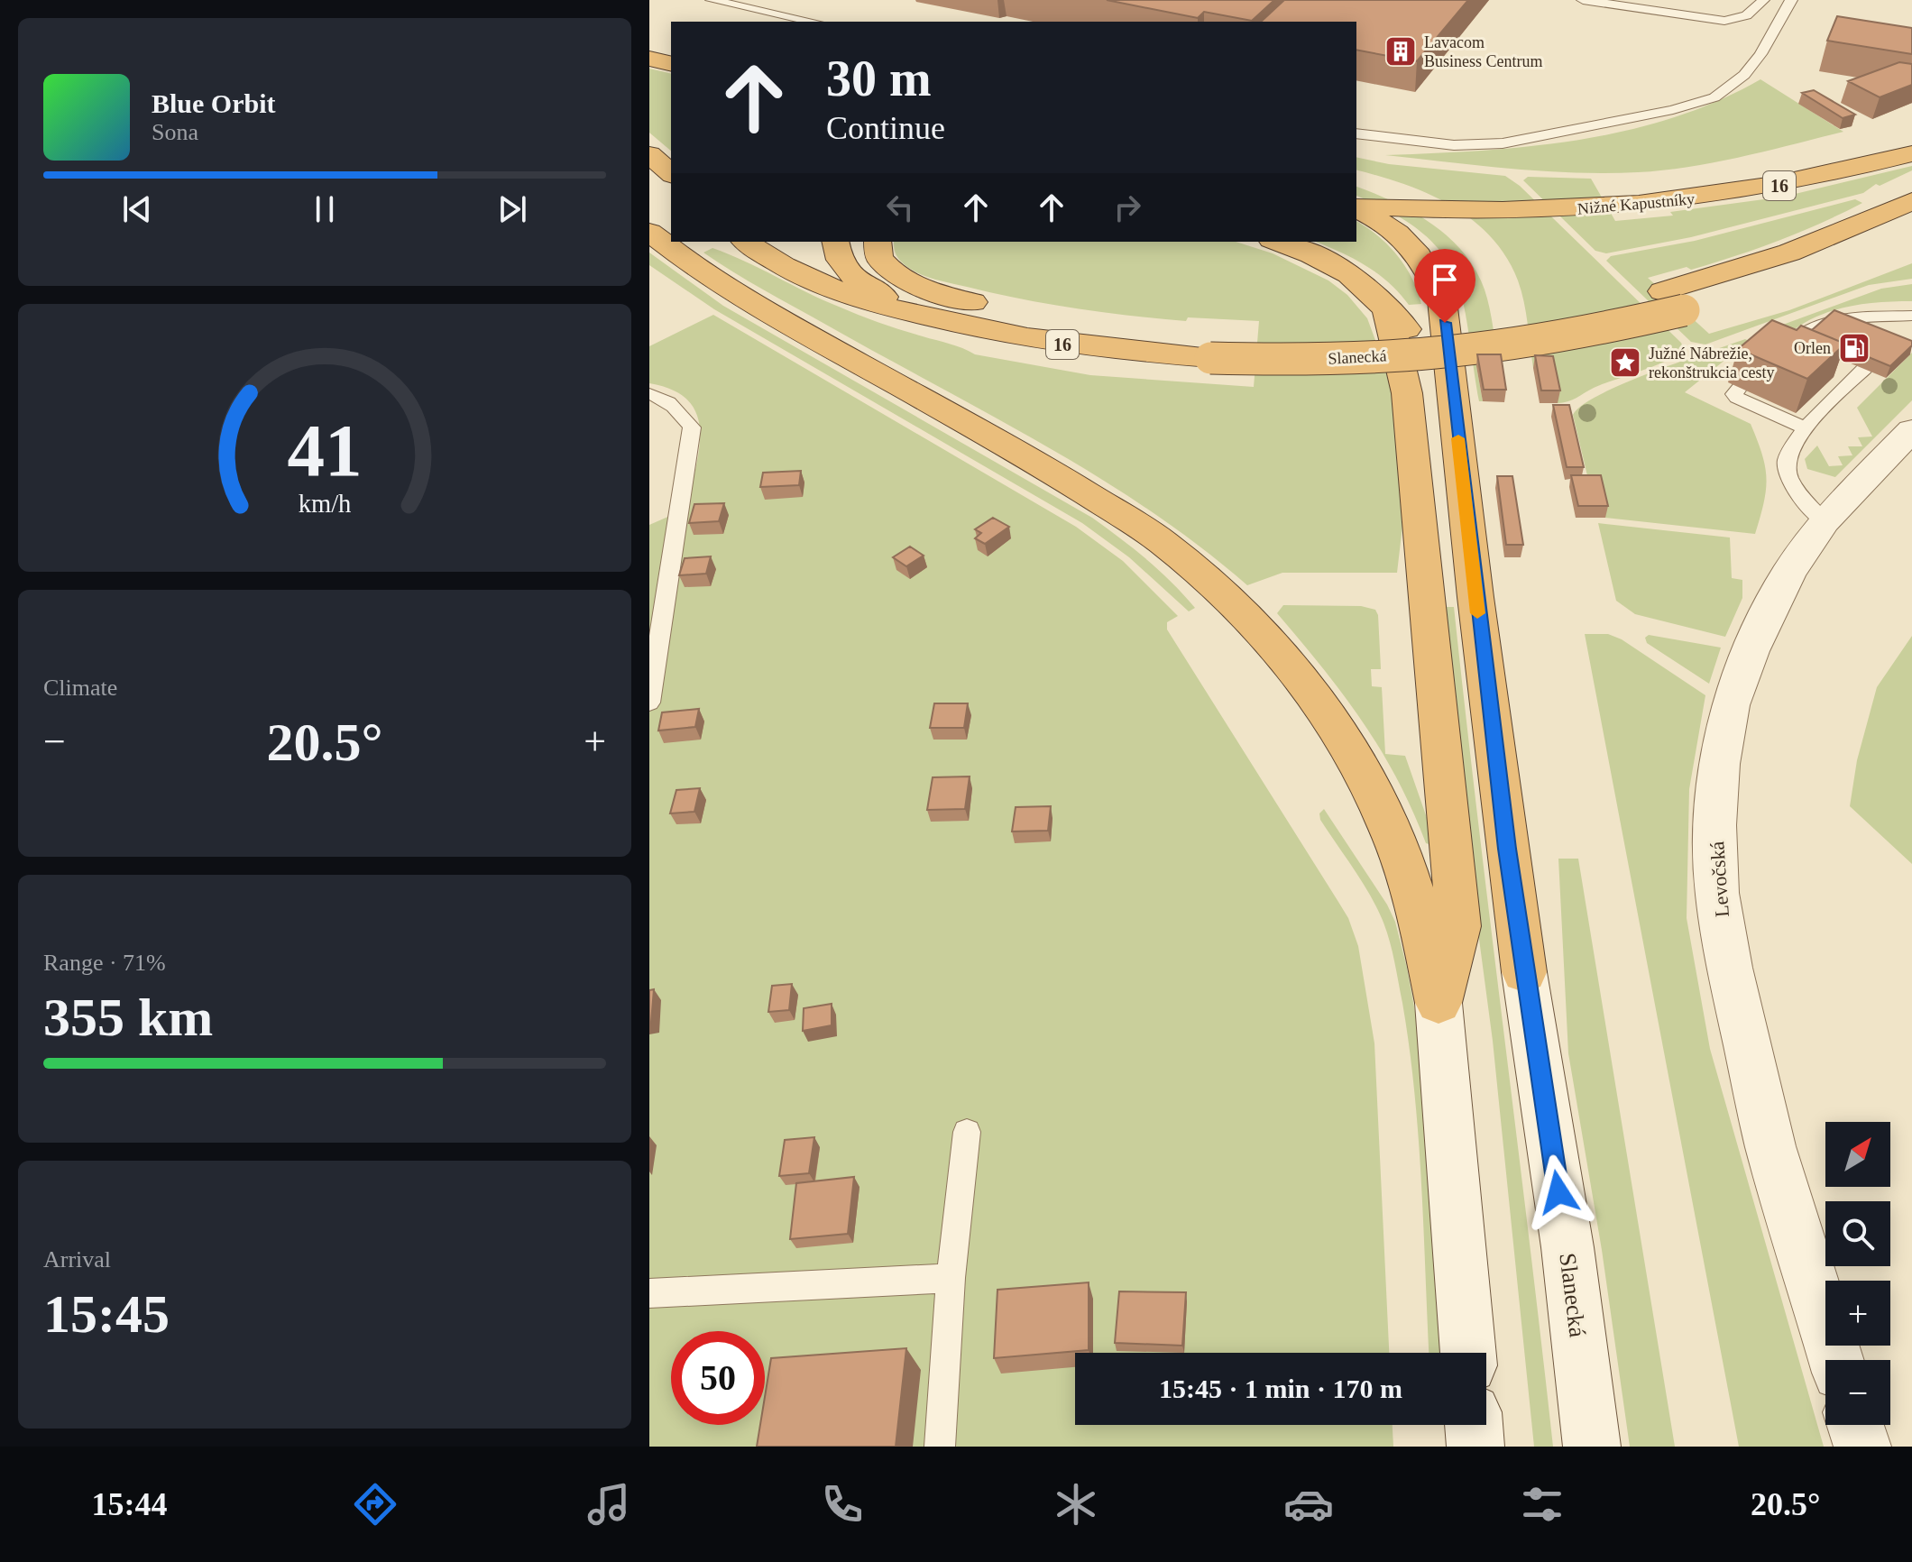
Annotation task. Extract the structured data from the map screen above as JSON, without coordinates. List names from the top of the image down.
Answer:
{
  "streets": {
    "highway": ["16", "Nižné Kapustníky", "Slanecká"],
    "street": ["Levočská"]
  },
  "crossings": [
    ["16", "Slanecká"]
  ],
  "places": {
    "building": ["Lavacom Business Centrum"],
    "fuel station": ["Orlen"],
    "place": ["Južné Nábrežie, rekonštrukcia cesty"]
  },
  "north": "top right",
  "page": {
    "turn": ["30 m", "Continue"],
    "song": ["Blue Orbit", "Sona"],
    "tile": [
      "Climate",
      ["Range · 71%", "355 km"],
      ["Arrival", "15:45"]
    ],
    "heat": ["−", "20.5°", "+"],
    "map_buttons": ["+", "−"],
    "limit": "50",
    "trip": "15:45 · 1 min · 170 m",
    "tabs": ["15:44", "20.5°"],
    "gauge": ["41", "km/h"]
  }
}
